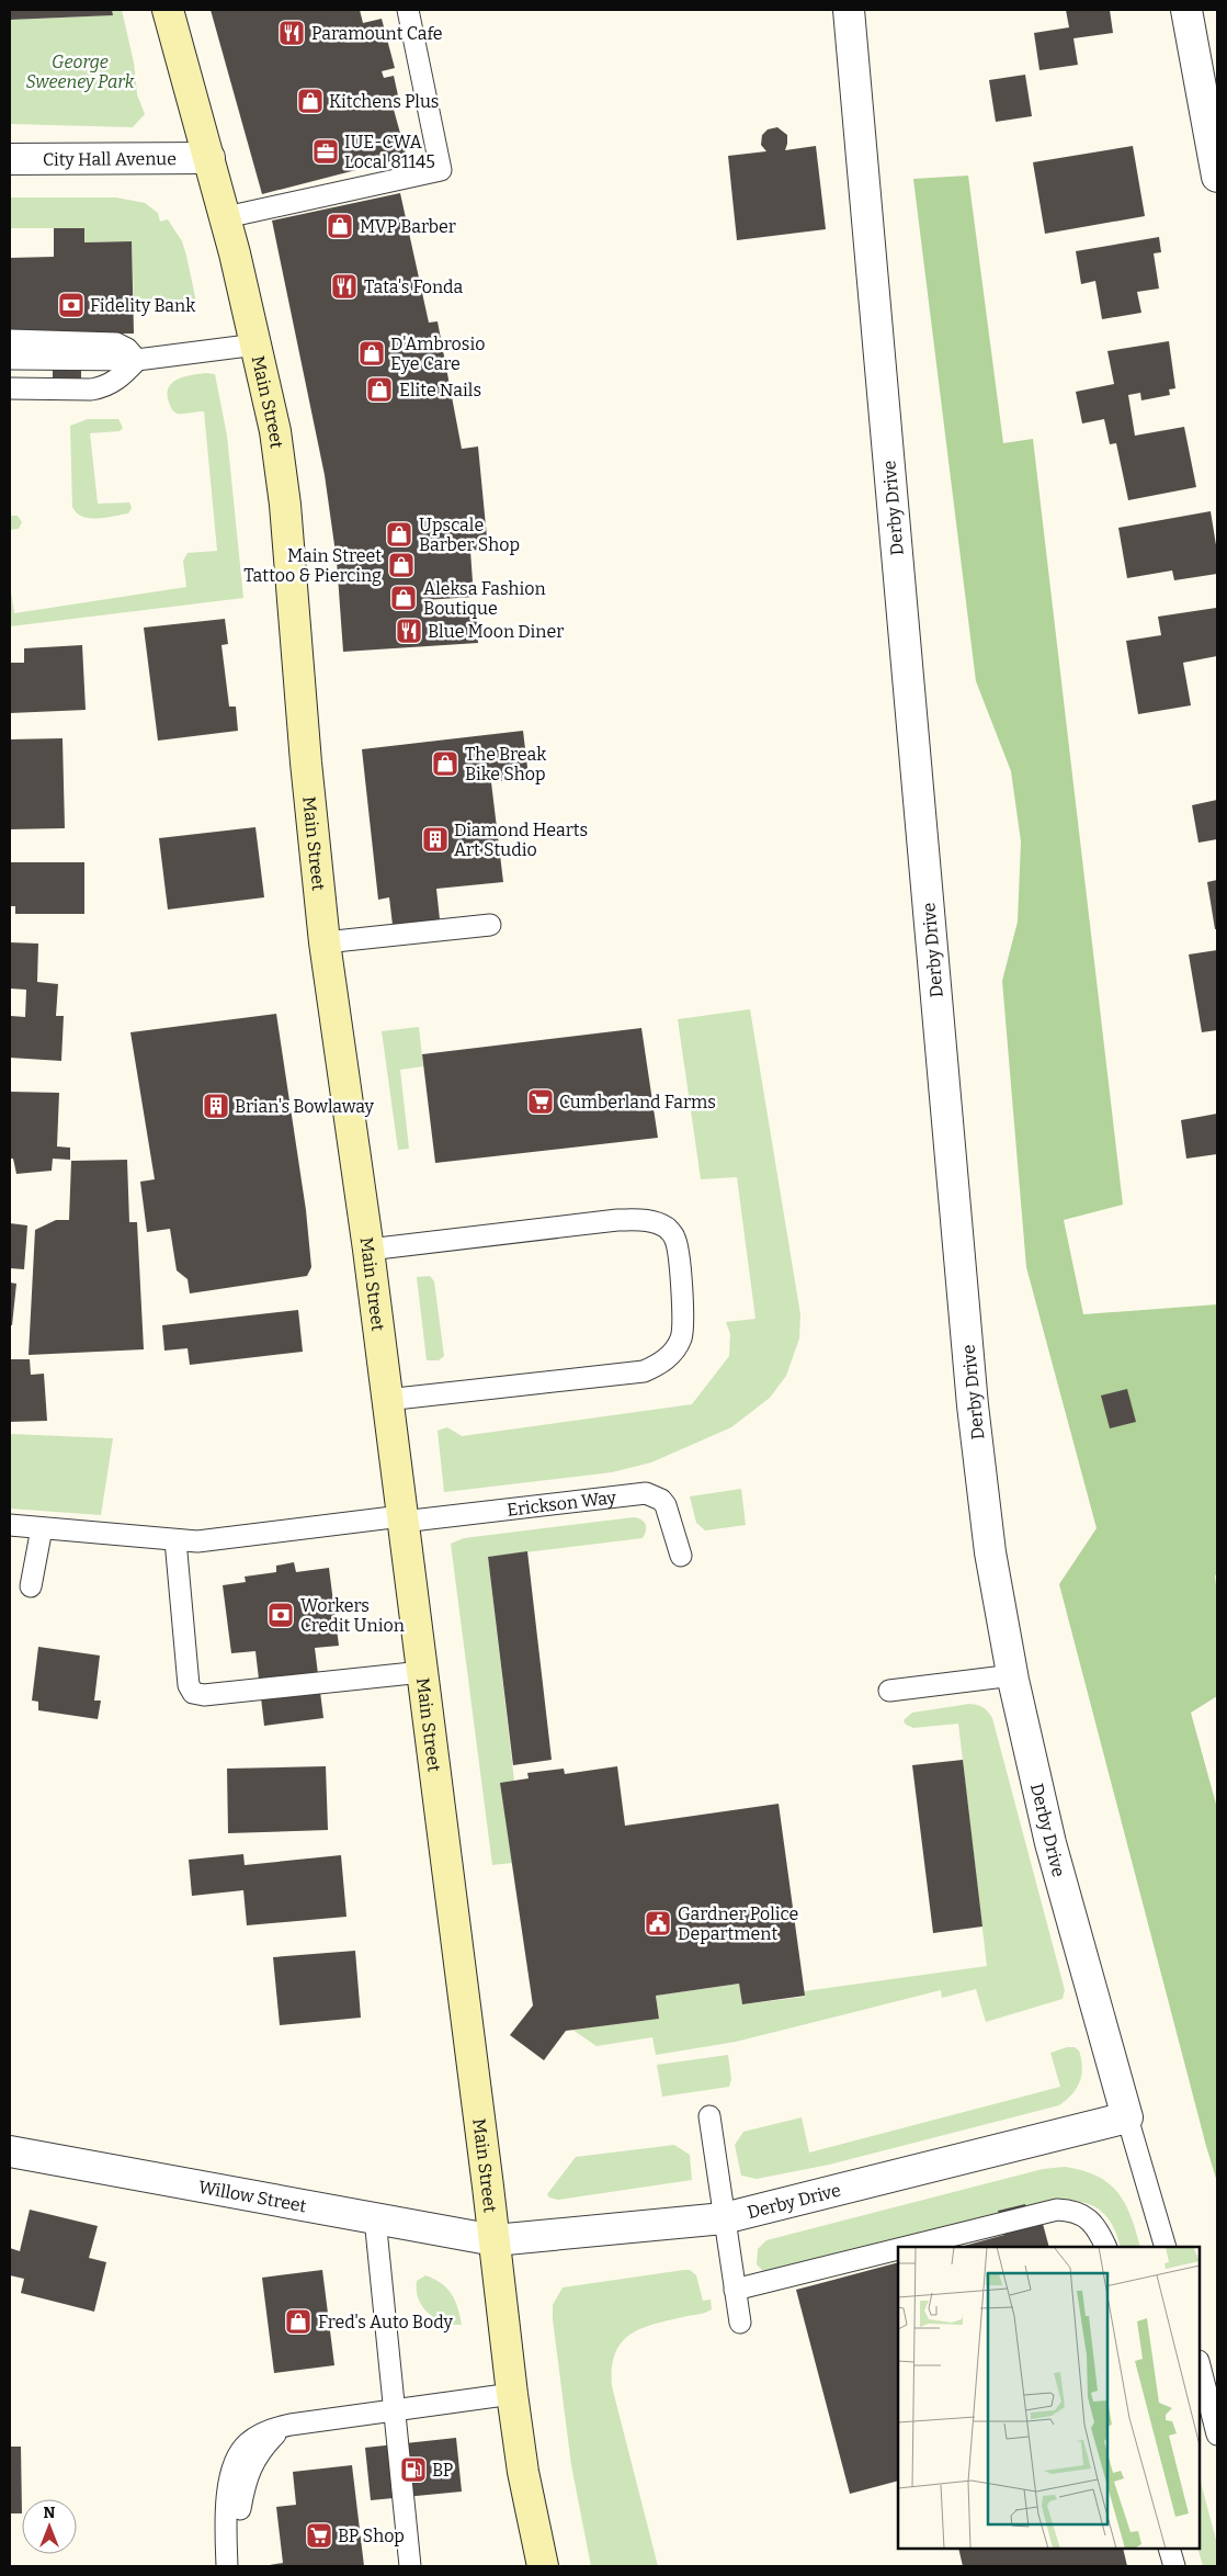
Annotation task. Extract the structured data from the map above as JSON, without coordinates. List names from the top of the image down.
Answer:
{
  "streets": {
    "main road": ["Main Street"],
    "street": ["City Hall Avenue", "Derby Drive", "Willow Street"],
    "lane": ["Erickson Way"]
  },
  "crossings": [
    ["City Hall Avenue", "Main Street"],
    ["Main Street", "Derby Drive"],
    ["Main Street", "Erickson Way"],
    ["Main Street", "Willow Street"],
    ["Derby Drive", "Willow Street"]
  ],
  "parks": ["George Sweeney Park"],
  "places": {
    "restaurant": ["Paramount Cafe", "Tata's Fonda", "Blue Moon Diner"],
    "shop": [
      "Kitchens Plus",
      "MVP Barber",
      "D'Ambrosio Eye Care",
      "Elite Nails",
      "Upscale Barber Shop",
      "Main Street Tattoo & Piercing",
      "Aleksa Fashion Boutique",
      "The Break Bike Shop",
      "Fred's Auto Body"
    ],
    "office": ["IUE-CWA Local 81145"],
    "bank": ["Fidelity Bank", "Workers Credit Union"],
    "building": ["Diamond Hearts Art Studio", "Brian's Bowlaway"],
    "supermarket": ["Cumberland Farms", "BP Shop"],
    "public building": ["Gardner Police Department"],
    "fuel station": ["BP"]
  },
  "north": "top"
}
